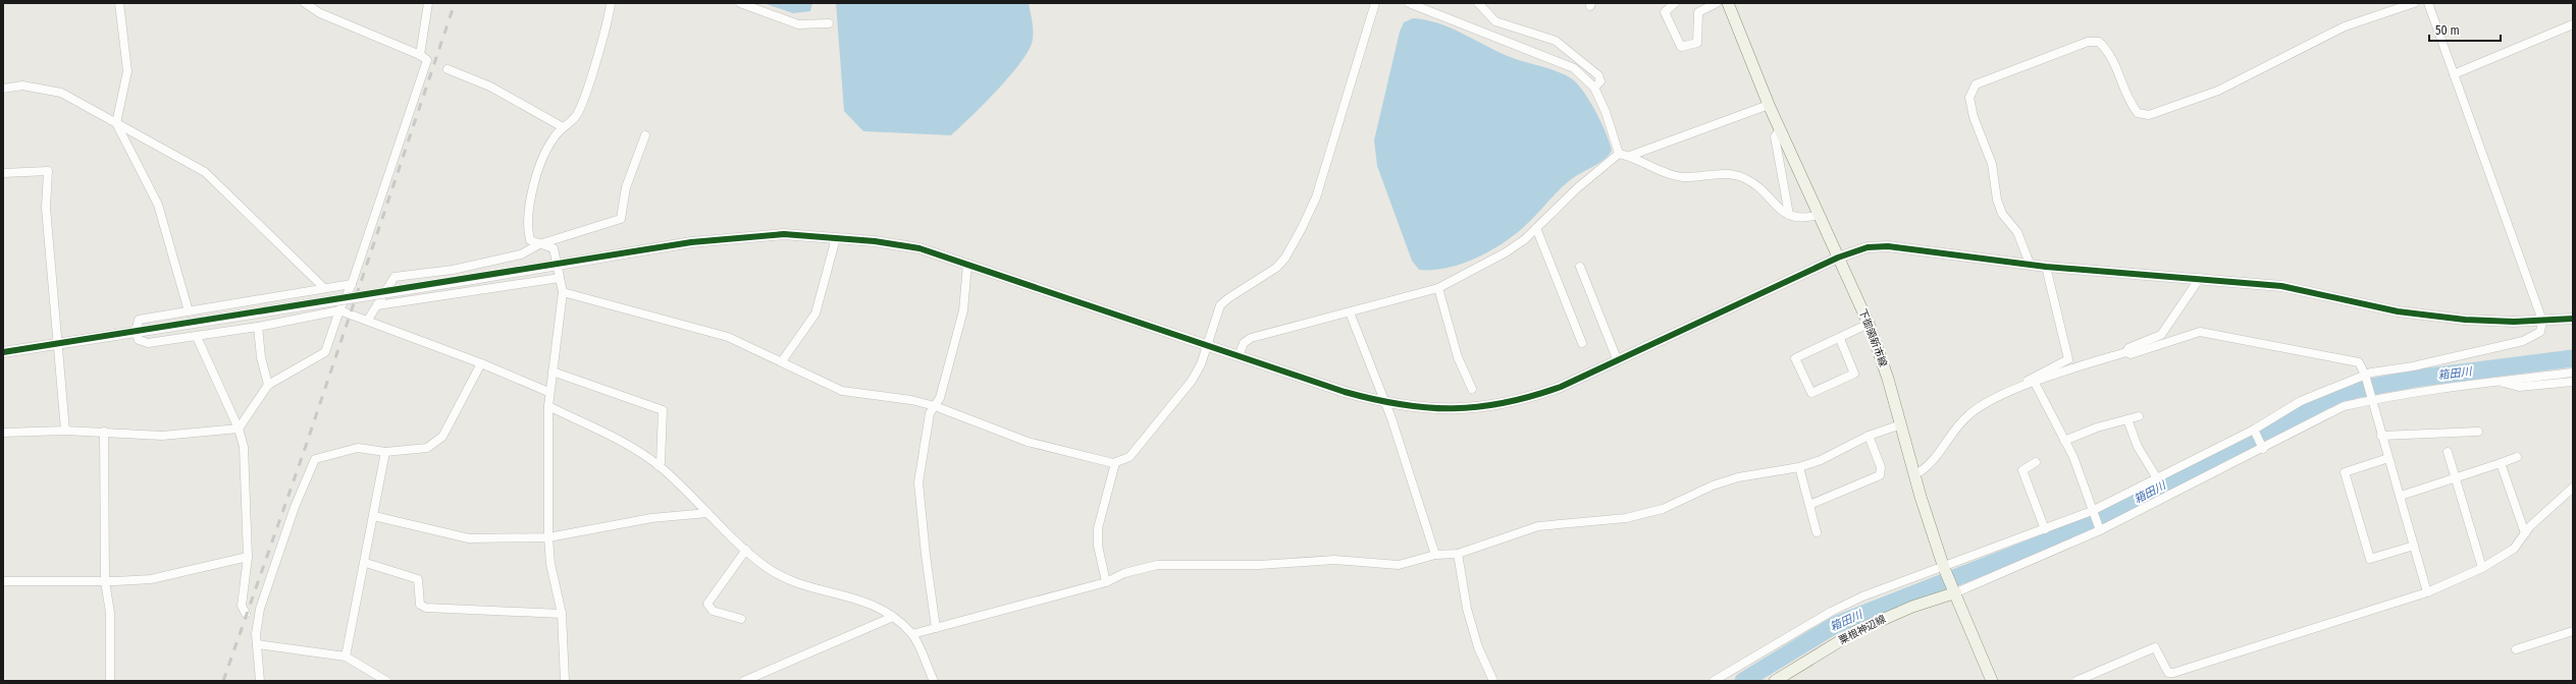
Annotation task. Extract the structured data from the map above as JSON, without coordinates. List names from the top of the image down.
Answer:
{
  "streets": {
    "main road": ["下御領新市線", "粟根神辺線"]
  },
  "crossings": [
    ["下御領新市線", "粟根神辺線"]
  ],
  "water": ["箱田川"],
  "scale_bar": "50 m"
}
